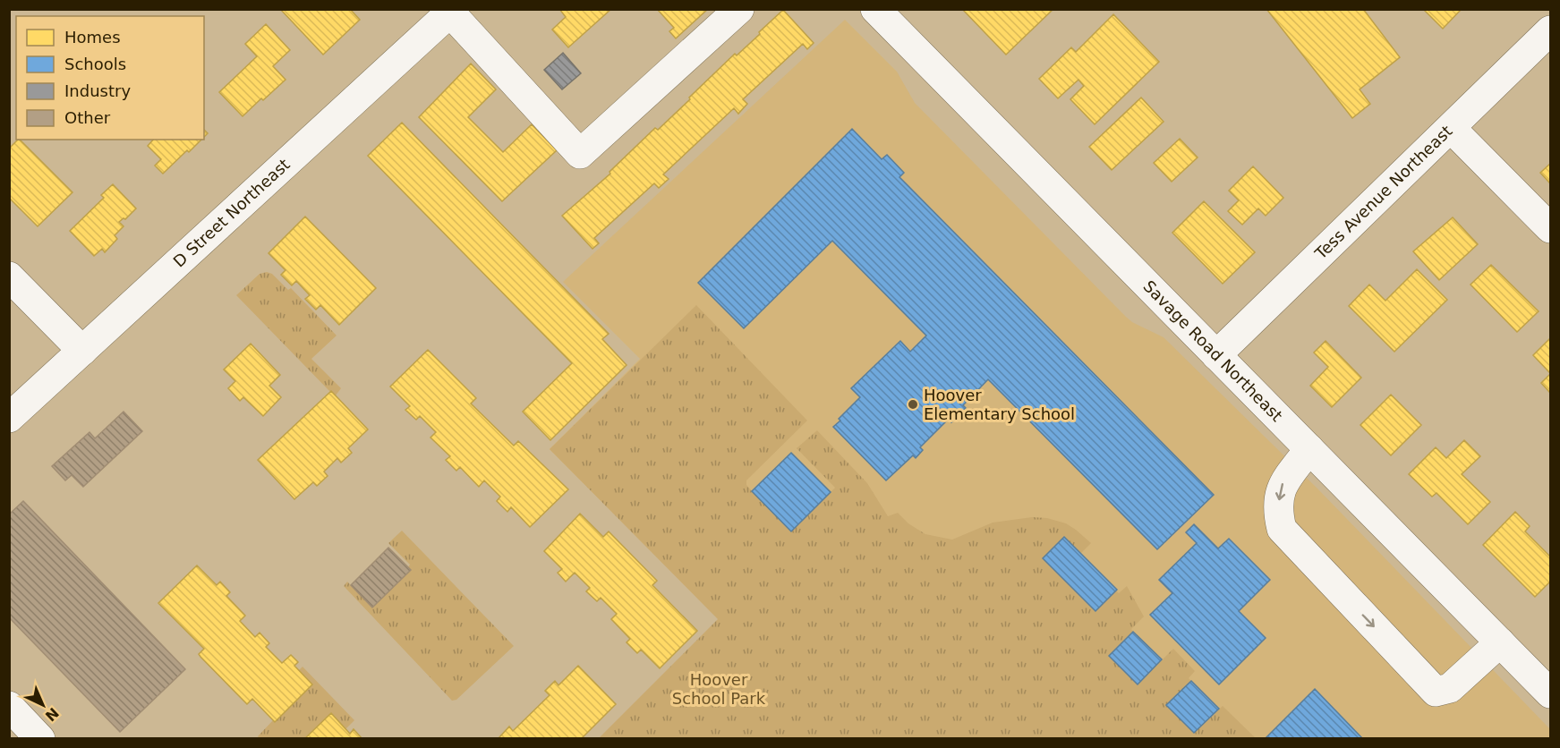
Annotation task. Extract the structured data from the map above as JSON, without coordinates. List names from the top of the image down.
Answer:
{
  "streets": {
    "street": ["Tess Avenue Northeast", "D Street Northeast", "Savage Road Northeast"]
  },
  "crossings": [
    ["Tess Avenue Northeast", "Savage Road Northeast"]
  ],
  "parks": ["Hoover School Park"],
  "places": ["Hoover Elementary School"],
  "legend": [
    "Homes",
    "Schools",
    "Industry",
    "Other"
  ],
  "north": "bottom right"
}
